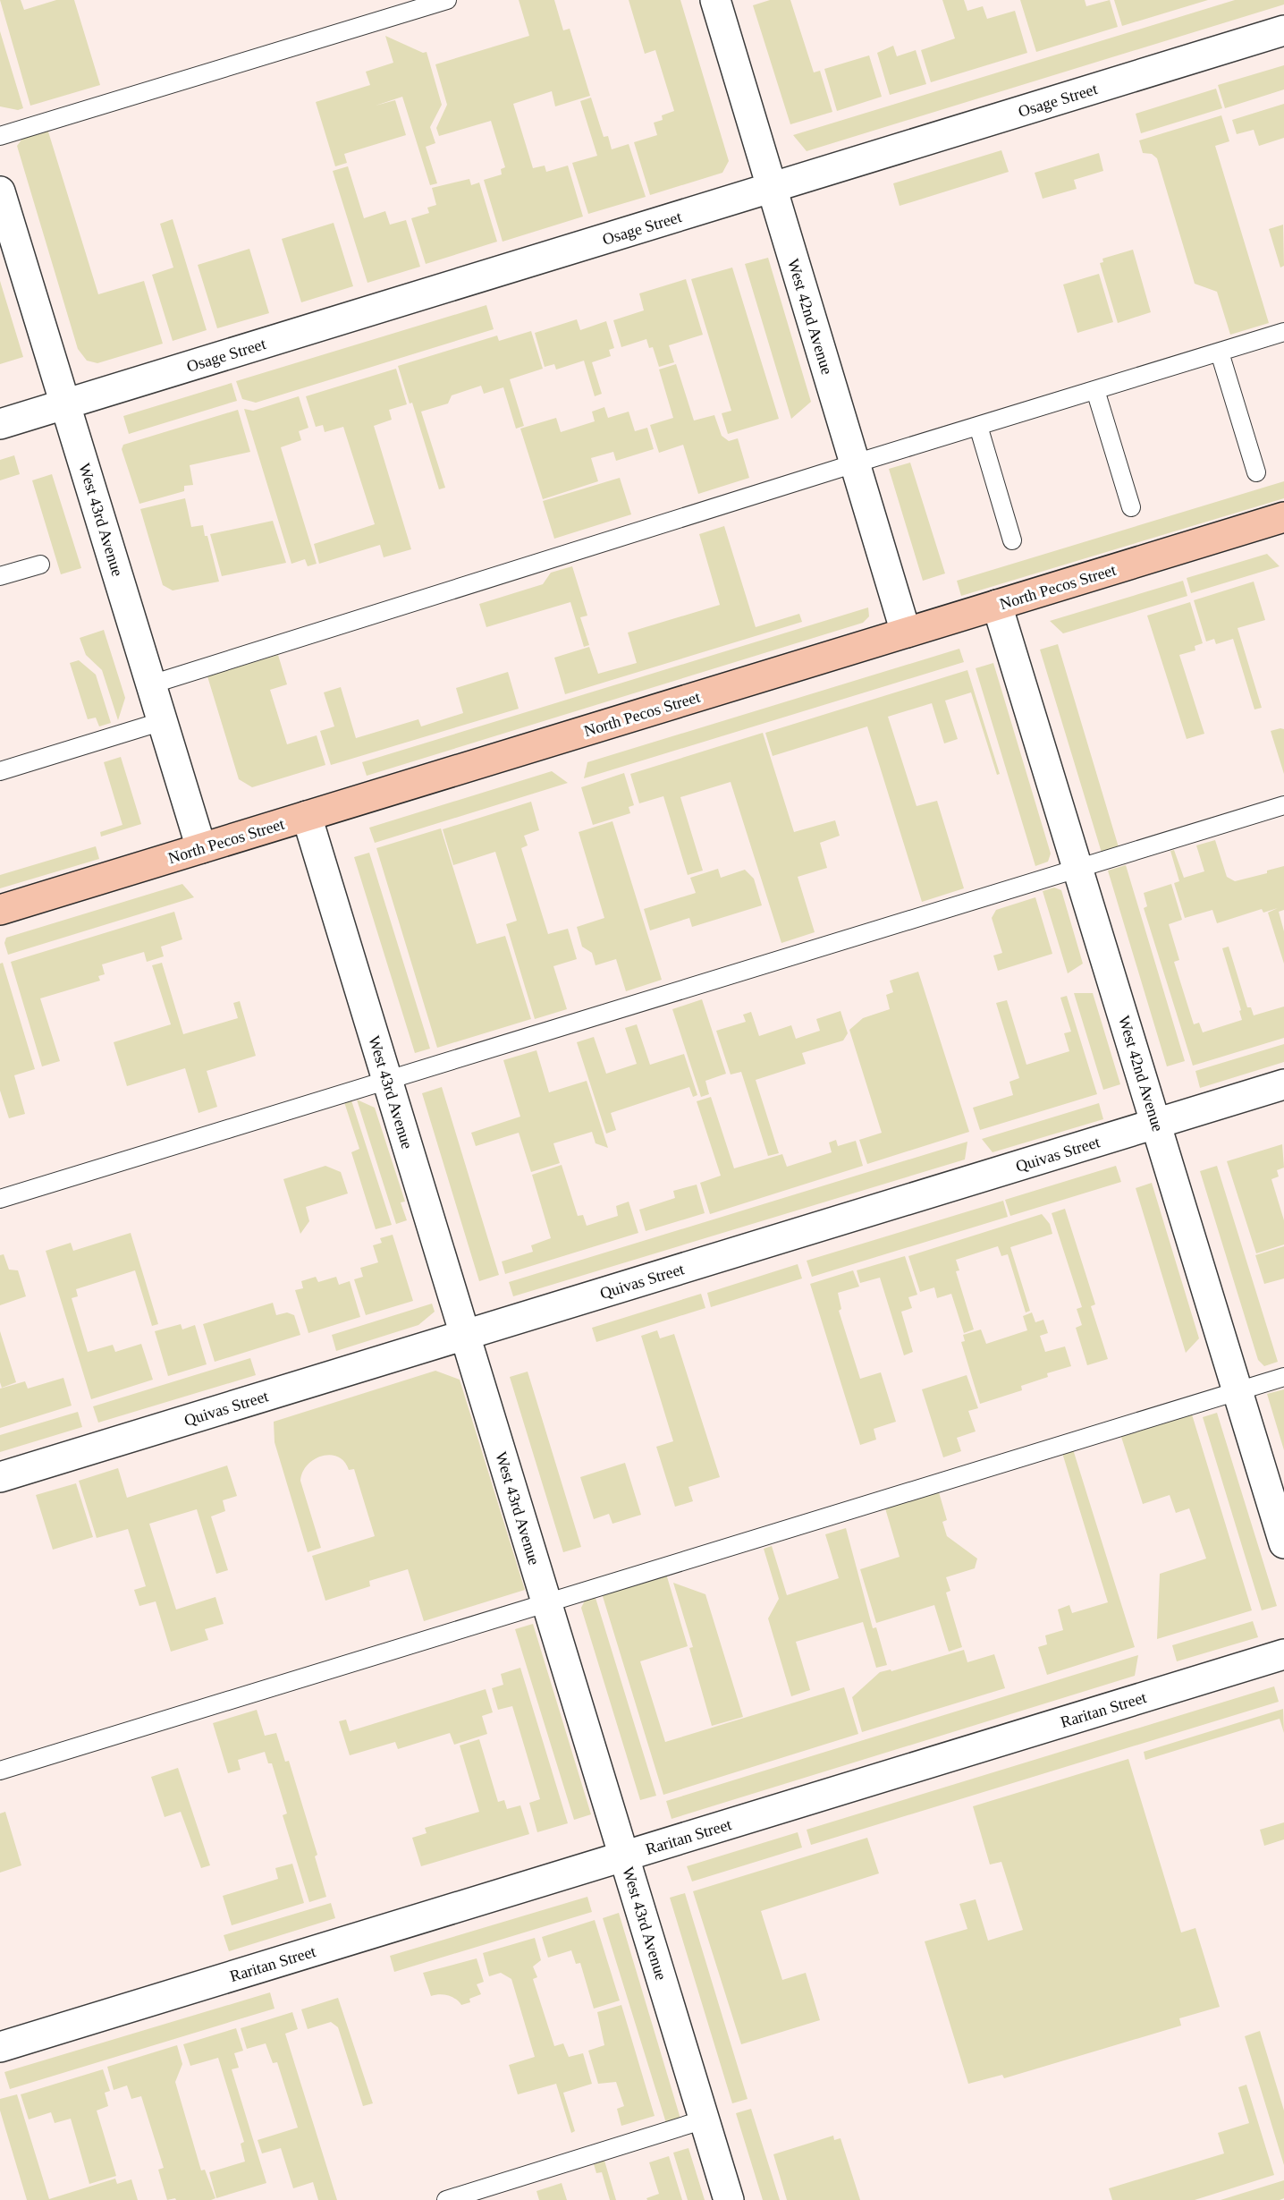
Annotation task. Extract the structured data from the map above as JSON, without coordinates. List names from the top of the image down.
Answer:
{
  "streets": {
    "main road": ["North Pecos Street"],
    "street": [
      "Osage Street",
      "West 42nd Avenue",
      "West 43rd Avenue",
      "Quivas Street",
      "Raritan Street"
    ]
  },
  "crossings": [
    ["Osage Street", "West 42nd Avenue"],
    ["Osage Street", "West 43rd Avenue"],
    ["West 42nd Avenue", "North Pecos Street"],
    ["West 42nd Avenue", "Quivas Street"],
    ["West 43rd Avenue", "North Pecos Street"],
    ["West 43rd Avenue", "Quivas Street"],
    ["West 43rd Avenue", "Raritan Street"]
  ]
}
